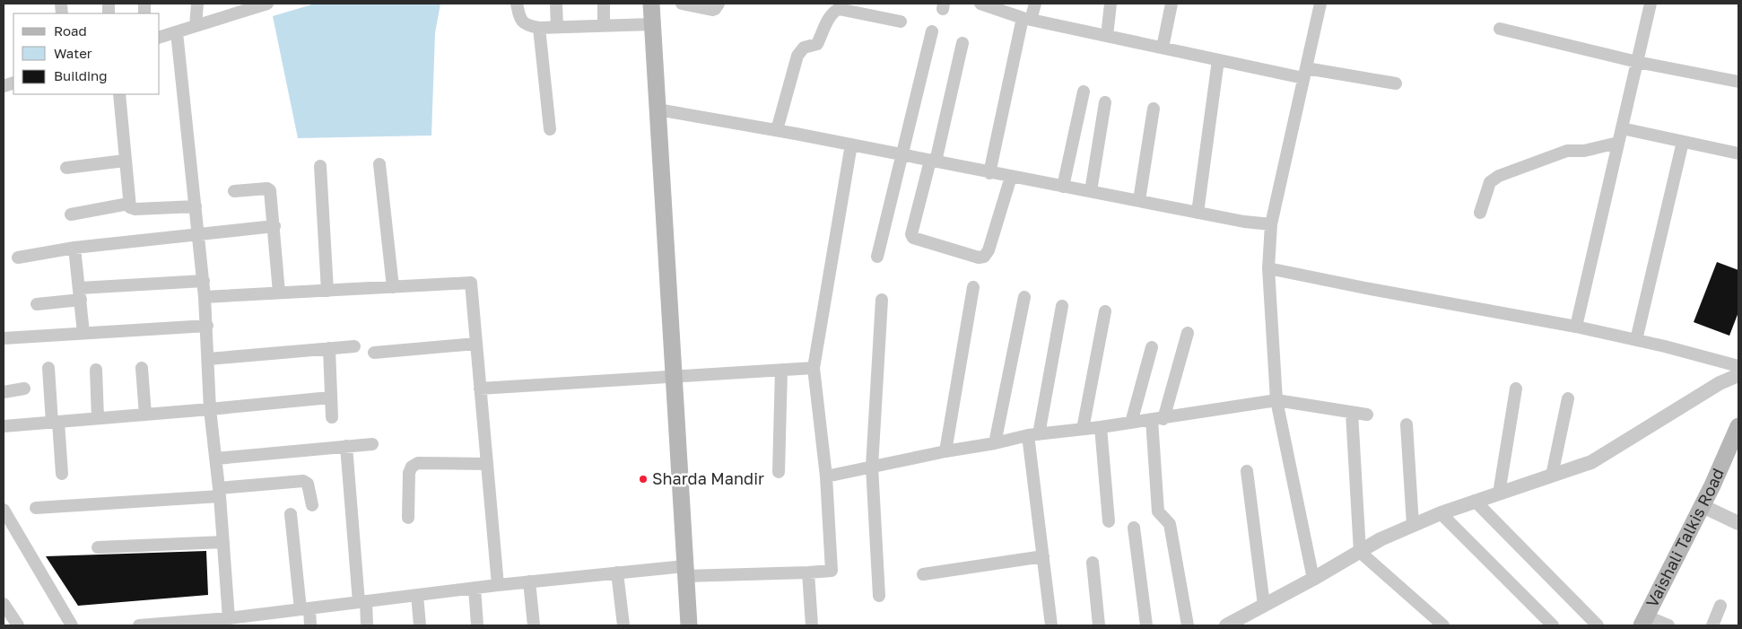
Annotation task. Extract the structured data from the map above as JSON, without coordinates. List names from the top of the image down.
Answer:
{
  "streets": {
    "main road": ["Vaishali Talkis Road"]
  },
  "places": ["Sharda Mandir"],
  "legend": ["Road", "Water", "Building"]
}
